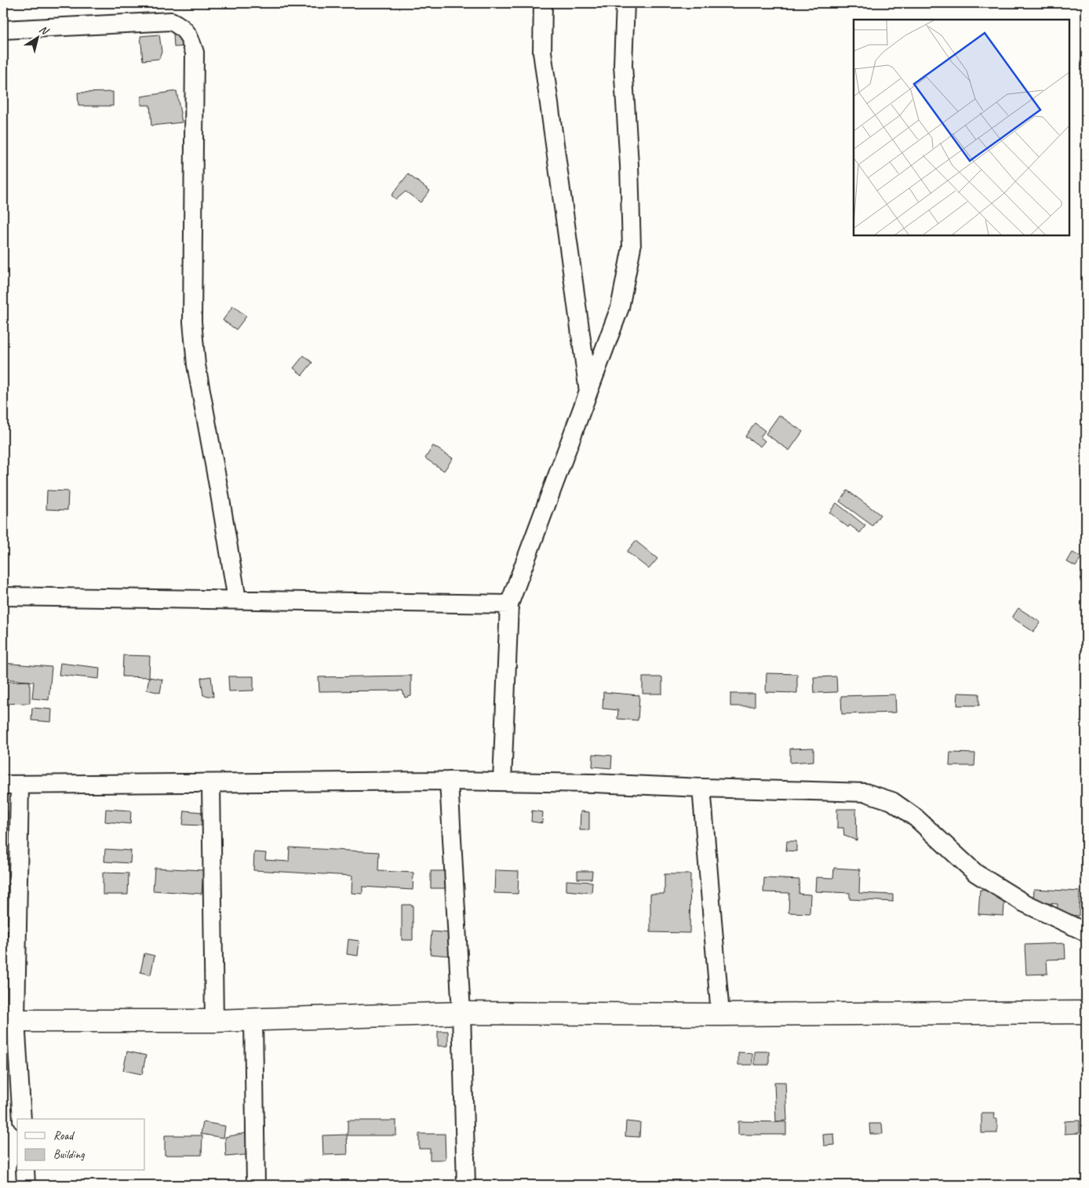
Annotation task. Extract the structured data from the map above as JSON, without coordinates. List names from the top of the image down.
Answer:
{
  "legend": ["Road", "Building"],
  "north": "top right"
}
